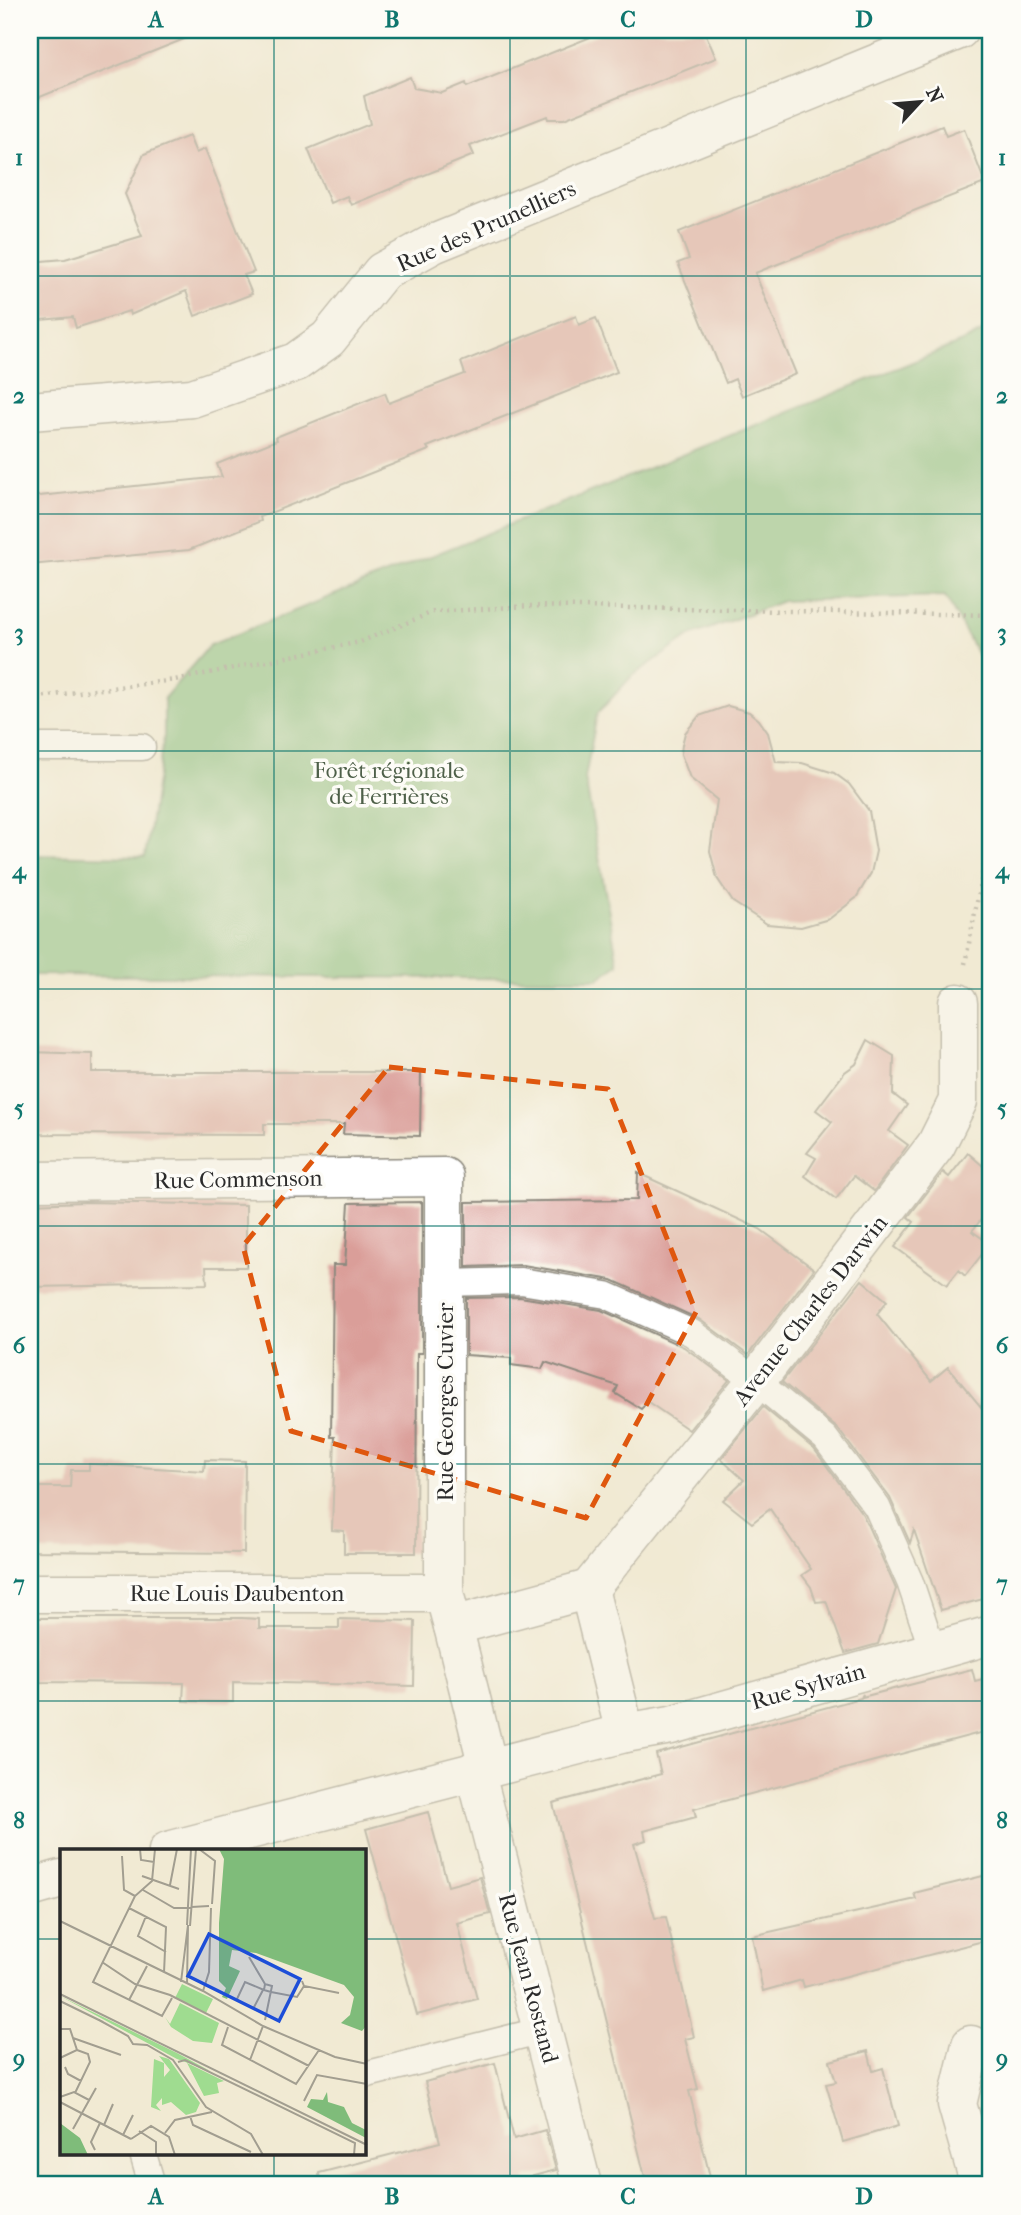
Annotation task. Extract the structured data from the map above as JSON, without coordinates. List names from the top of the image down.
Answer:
{
  "streets": {
    "street": [
      "Rue des Prunelliers",
      "Rue Commenson",
      "Avenue Charles Darwin",
      "Rue Georges Cuvier",
      "Rue Louis Daubenton",
      "Rue Sylvain",
      "Rue Jean Rostand"
    ]
  },
  "crossings": [
    ["Rue Commenson", "Rue Georges Cuvier"],
    ["Rue Georges Cuvier", "Rue Louis Daubenton"]
  ],
  "parks": ["Forêt régionale de Ferrières"],
  "north": "top right",
  "grid": {
    "columns": [
      "A",
      "B",
      "C",
      "D"
    ],
    "rows": [
      "1",
      "2",
      "3",
      "4",
      "5",
      "6",
      "7",
      "8",
      "9"
    ]
  }
}
